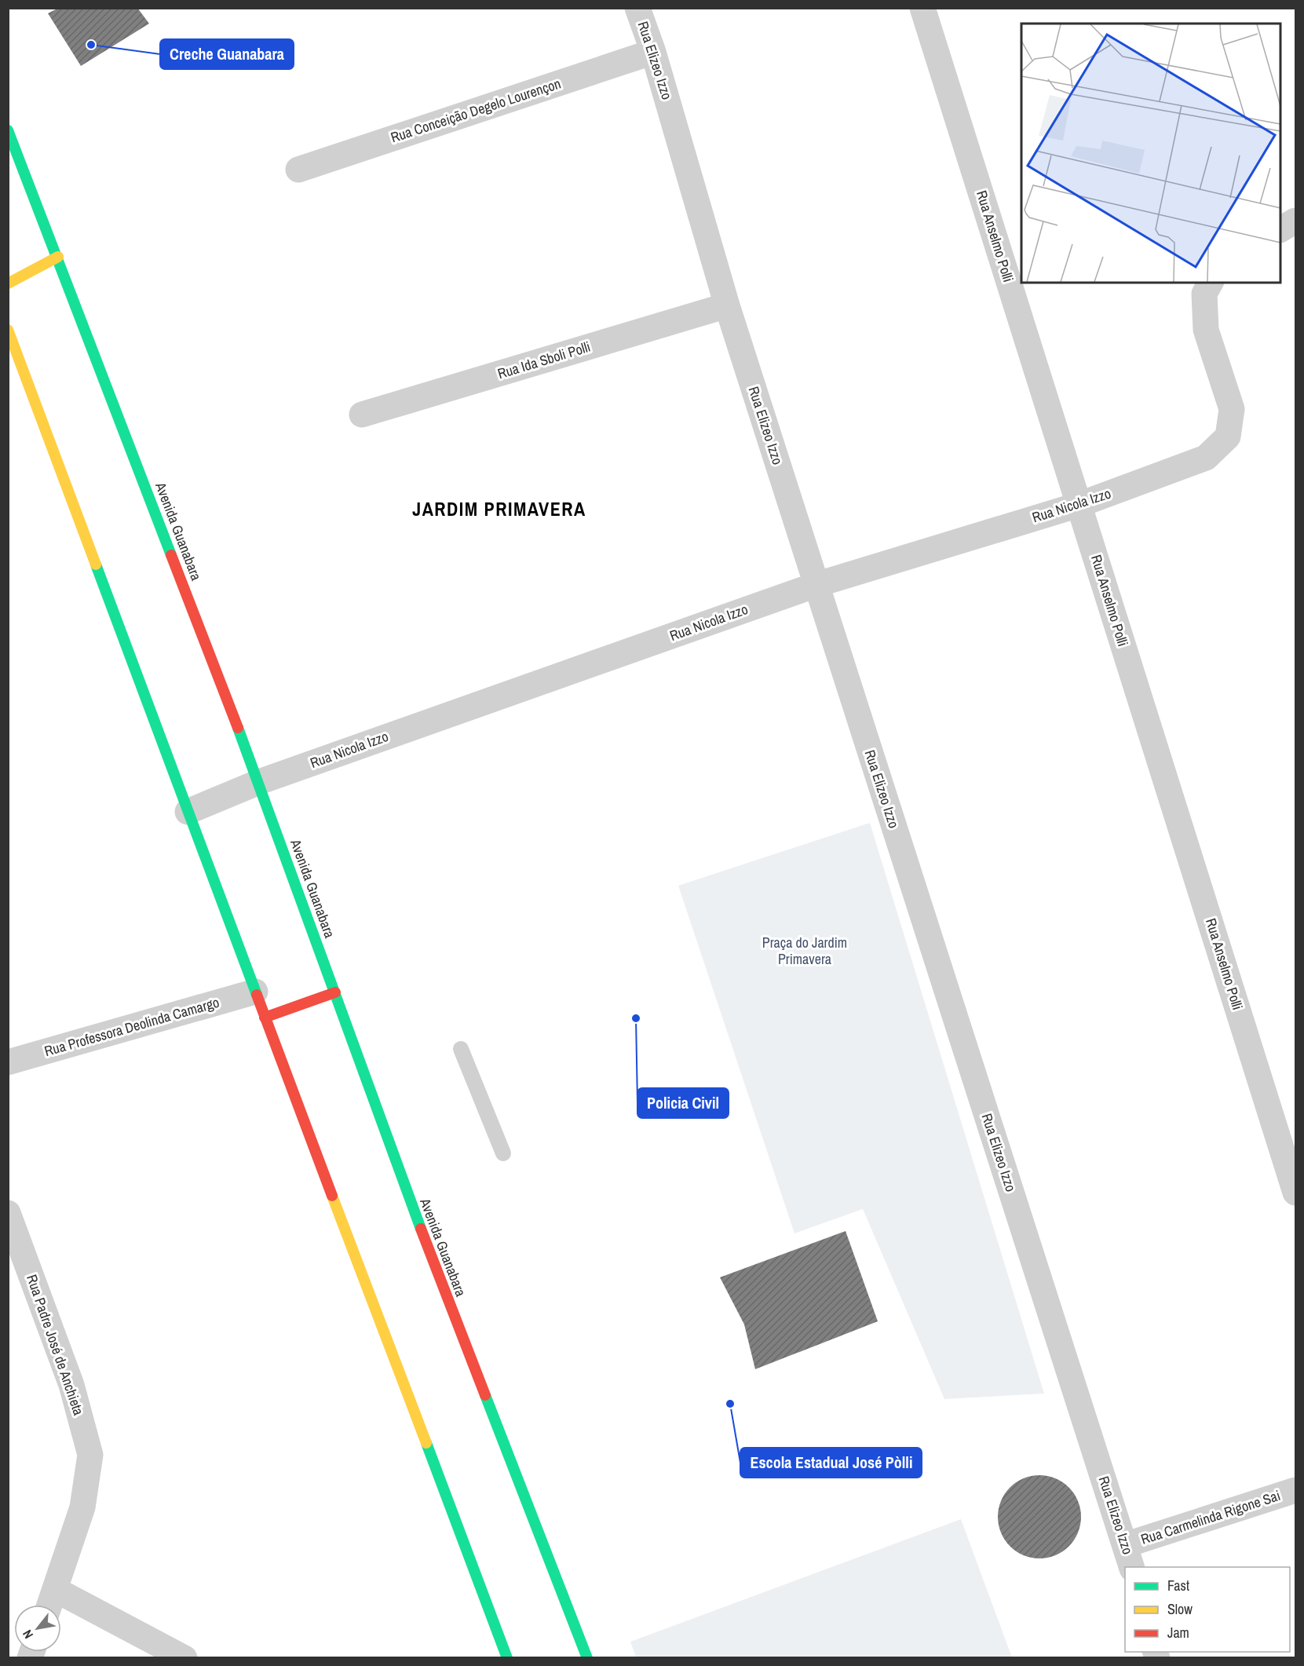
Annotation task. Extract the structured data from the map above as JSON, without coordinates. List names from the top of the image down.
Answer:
{
  "streets": {
    "main road": ["Avenida Guanabara"],
    "street": [
      "Rua Elizeo Izzo",
      "Rua Conceição Degelo Lourençon",
      "Rua Anselmo Polli",
      "Rua Ida Sboli Polli",
      "Rua Nicola Izzo",
      "Rua Professora Deolinda Camargo",
      "Rua Padre José de Anchieta",
      "Rua Carmelinda Rigone Sai"
    ]
  },
  "crossings": [
    ["Rua Elizeo Izzo", "Rua Conceição Degelo Lourençon"],
    ["Rua Elizeo Izzo", "Rua Ida Sboli Polli"],
    ["Rua Elizeo Izzo", "Rua Nicola Izzo"],
    ["Rua Elizeo Izzo", "Rua Carmelinda Rigone Sai"],
    ["Rua Anselmo Polli", "Rua Nicola Izzo"],
    ["Rua Nicola Izzo", "Avenida Guanabara"]
  ],
  "districts": ["JARDIM PRIMAVERA"],
  "parks": ["Praça do Jardim Primavera"],
  "places": ["Creche Guanabara", "Policia Civil", "Escola Estadual José Pòlli"],
  "legend": ["Fast", "Slow", "Jam"],
  "north": "bottom left"
}
